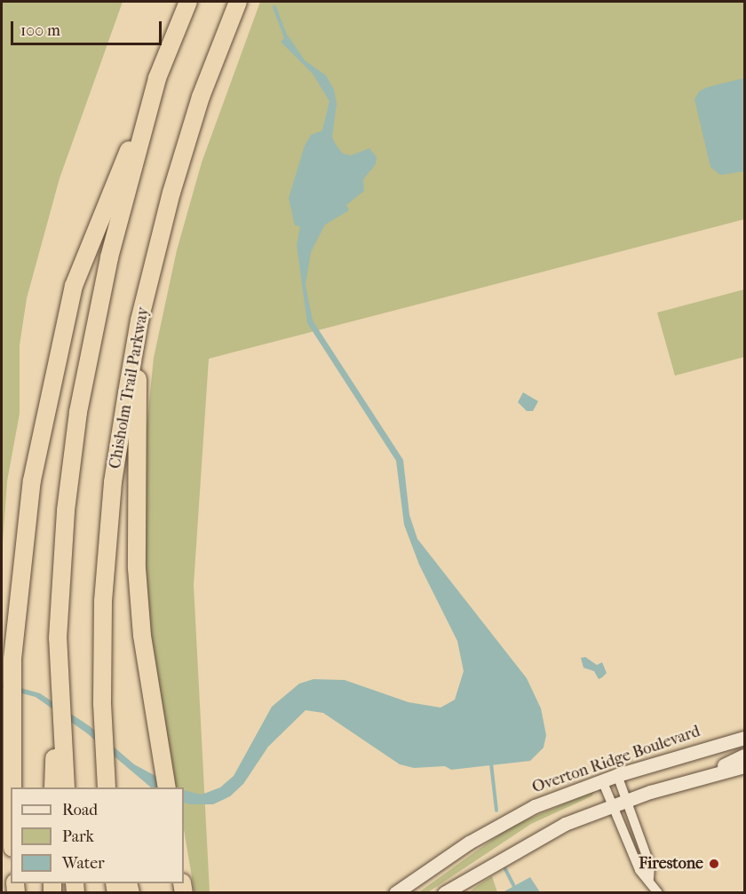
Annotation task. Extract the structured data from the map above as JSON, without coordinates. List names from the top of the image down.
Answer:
{
  "streets": {
    "highway": ["Chisholm Trail Parkway"],
    "street": ["Overton Ridge Boulevard"]
  },
  "places": ["Firestone"],
  "legend": ["Road", "Park", "Water"],
  "scale_bar": "100 m"
}
